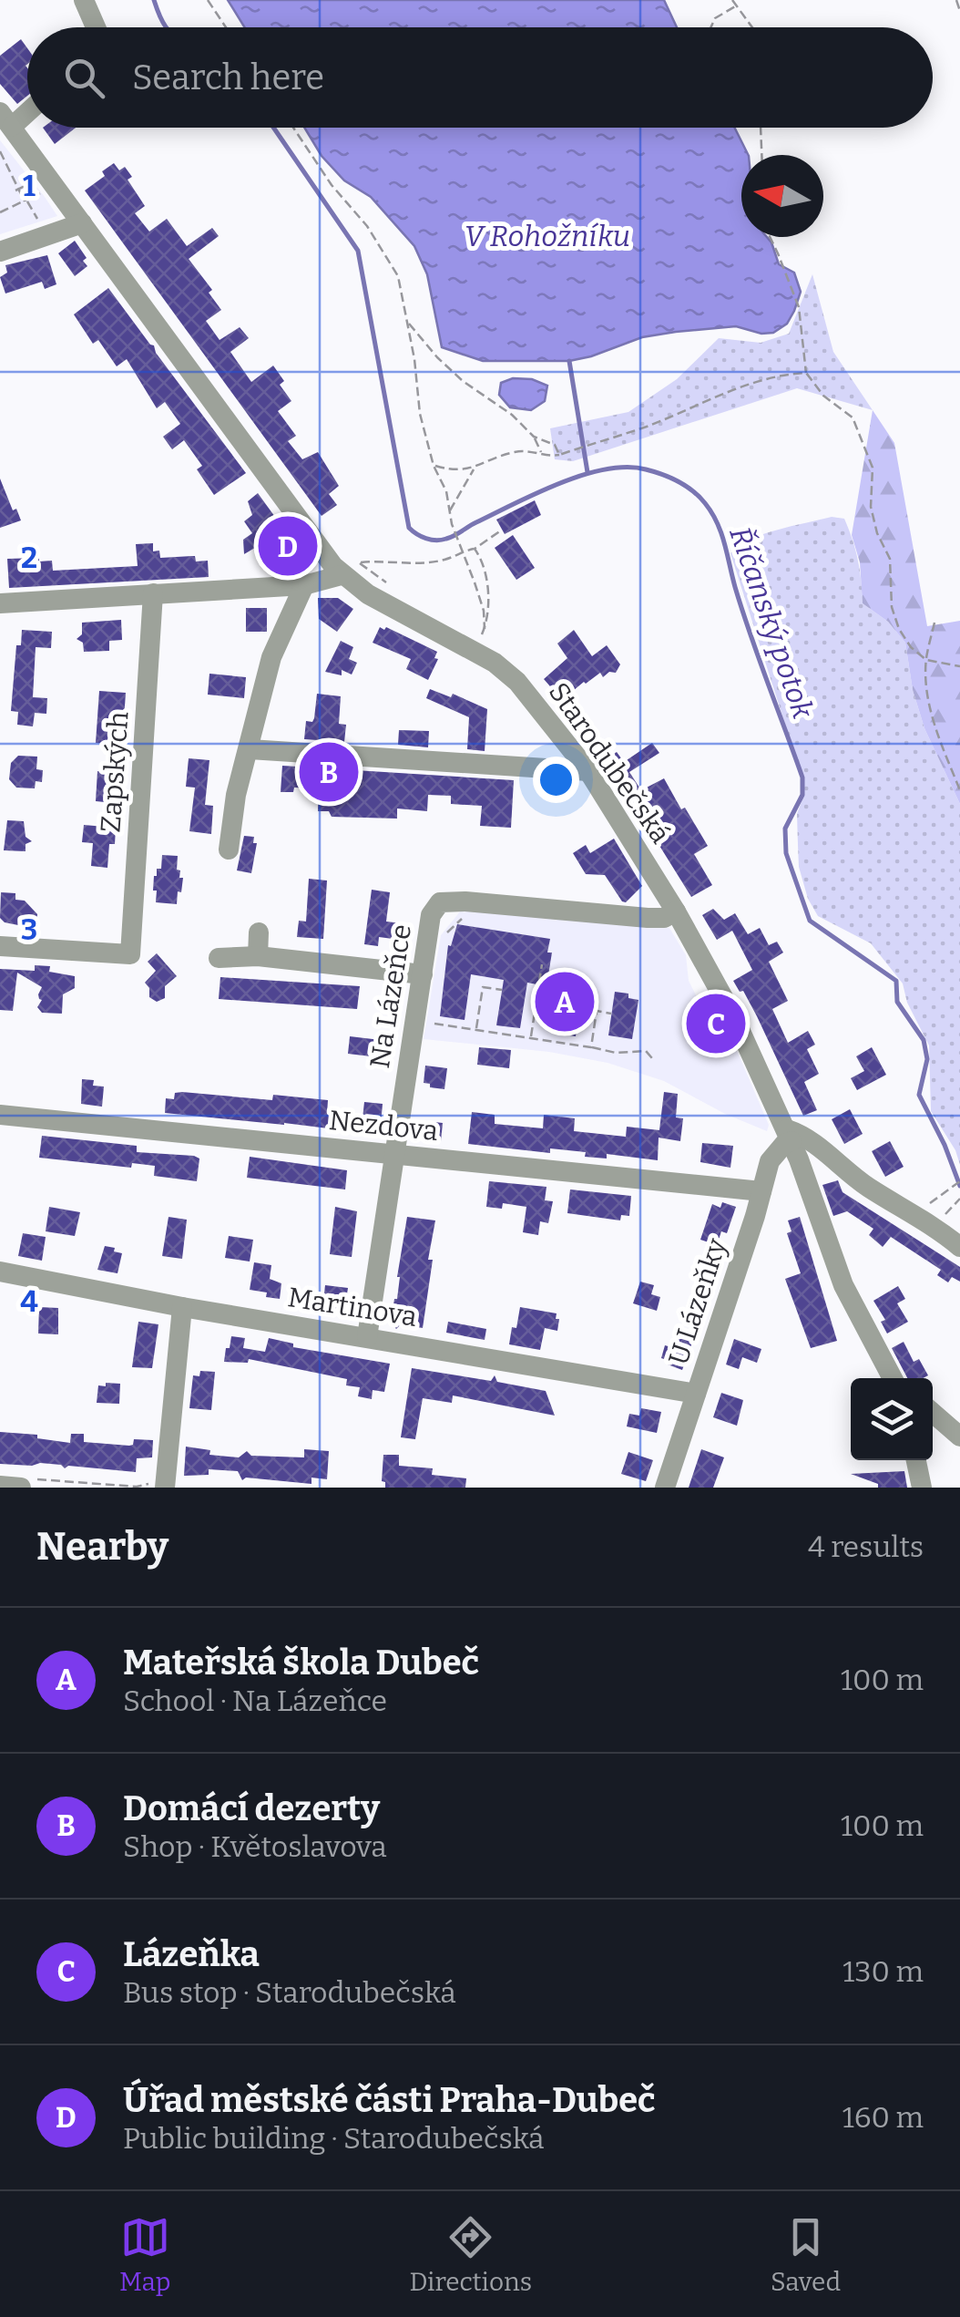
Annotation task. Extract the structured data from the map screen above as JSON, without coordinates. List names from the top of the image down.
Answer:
{
  "streets": {
    "street": [
      "Starodubečská",
      "Zapských",
      "Na Lázeňce",
      "Nezdova",
      "U Lázeňky",
      "Martinova"
    ]
  },
  "crossings": [
    ["Starodubečská", "Na Lázeňce"],
    ["Starodubečská", "U Lázeňky"],
    ["Na Lázeňce", "Nezdova"],
    ["Na Lázeňce", "Martinova"],
    ["Nezdova", "U Lázeňky"],
    ["U Lázeňky", "Martinova"]
  ],
  "water": ["V Rohožníku", "Říčanský potok"],
  "north": "left",
  "page": {
    "search": "Search here",
    "pins": [
      "D",
      "B",
      "A",
      "C"
    ],
    "heading": ["Nearby", "4 results"],
    "list": [
      {
        "mark": "A",
        "name": "Mateřská škola Dubeč",
        "note": "School · Na Lázeňce",
        "value": "100 m"
      },
      {
        "mark": "B",
        "name": "Domácí dezerty",
        "note": "Shop · Květoslavova",
        "value": "100 m"
      },
      {
        "mark": "C",
        "name": "Lázeňka",
        "note": "Bus stop · Starodubečská",
        "value": "130 m"
      },
      {
        "mark": "D",
        "name": "Úřad městské části Praha-Dubeč",
        "note": "Public building · Starodubečská",
        "value": "160 m"
      }
    ],
    "nav": ["Map", "Directions", "Saved"]
  },
  "grid": {
    "rows": [
      "1",
      "2",
      "3",
      "4"
    ]
  }
}
